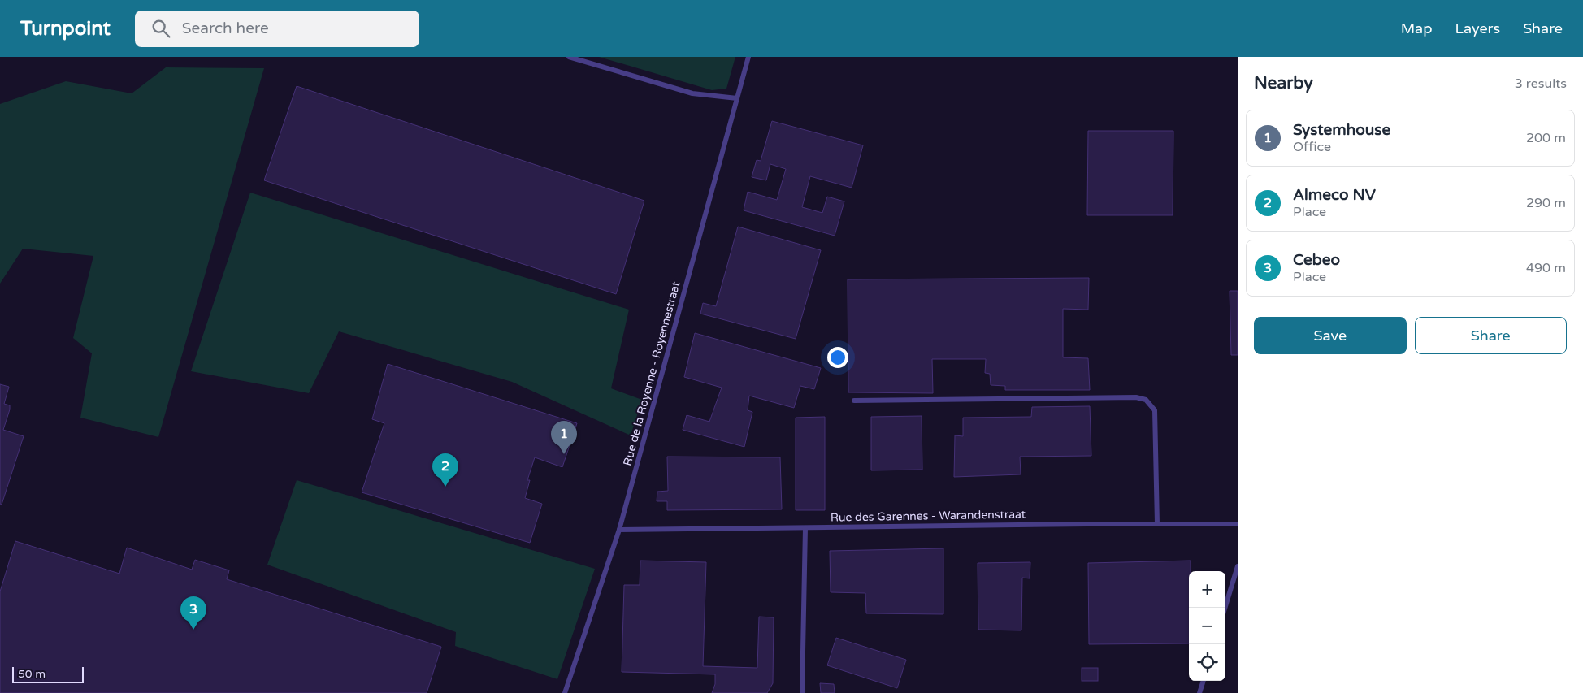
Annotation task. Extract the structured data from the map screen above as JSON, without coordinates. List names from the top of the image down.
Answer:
{
  "streets": {
    "lane": ["Rue de la Royenne - Royennestraat", "Rue des Garennes - Warandenstraat"]
  },
  "crossings": [
    ["Rue de la Royenne - Royennestraat", "Rue des Garennes - Warandenstraat"]
  ],
  "scale_bar": "50 m",
  "page": {
    "header": "Turnpoint",
    "search": "Search here",
    "nav": ["Map", "Layers", "Share"],
    "heading": ["Nearby", "3 results"],
    "list": [
      {
        "mark": "1",
        "name": "Systemhouse",
        "note": "Office",
        "value": "200 m"
      },
      {
        "mark": "2",
        "name": "Almeco NV",
        "note": "Place",
        "value": "290 m"
      },
      {
        "mark": "3",
        "name": "Cebeo",
        "note": "Place",
        "value": "490 m"
      }
    ],
    "buttons": ["Save", "Share"],
    "pins": ["1", "2", "3"],
    "map_buttons": ["+", "−"],
    "scale": "50 m"
  }
}
